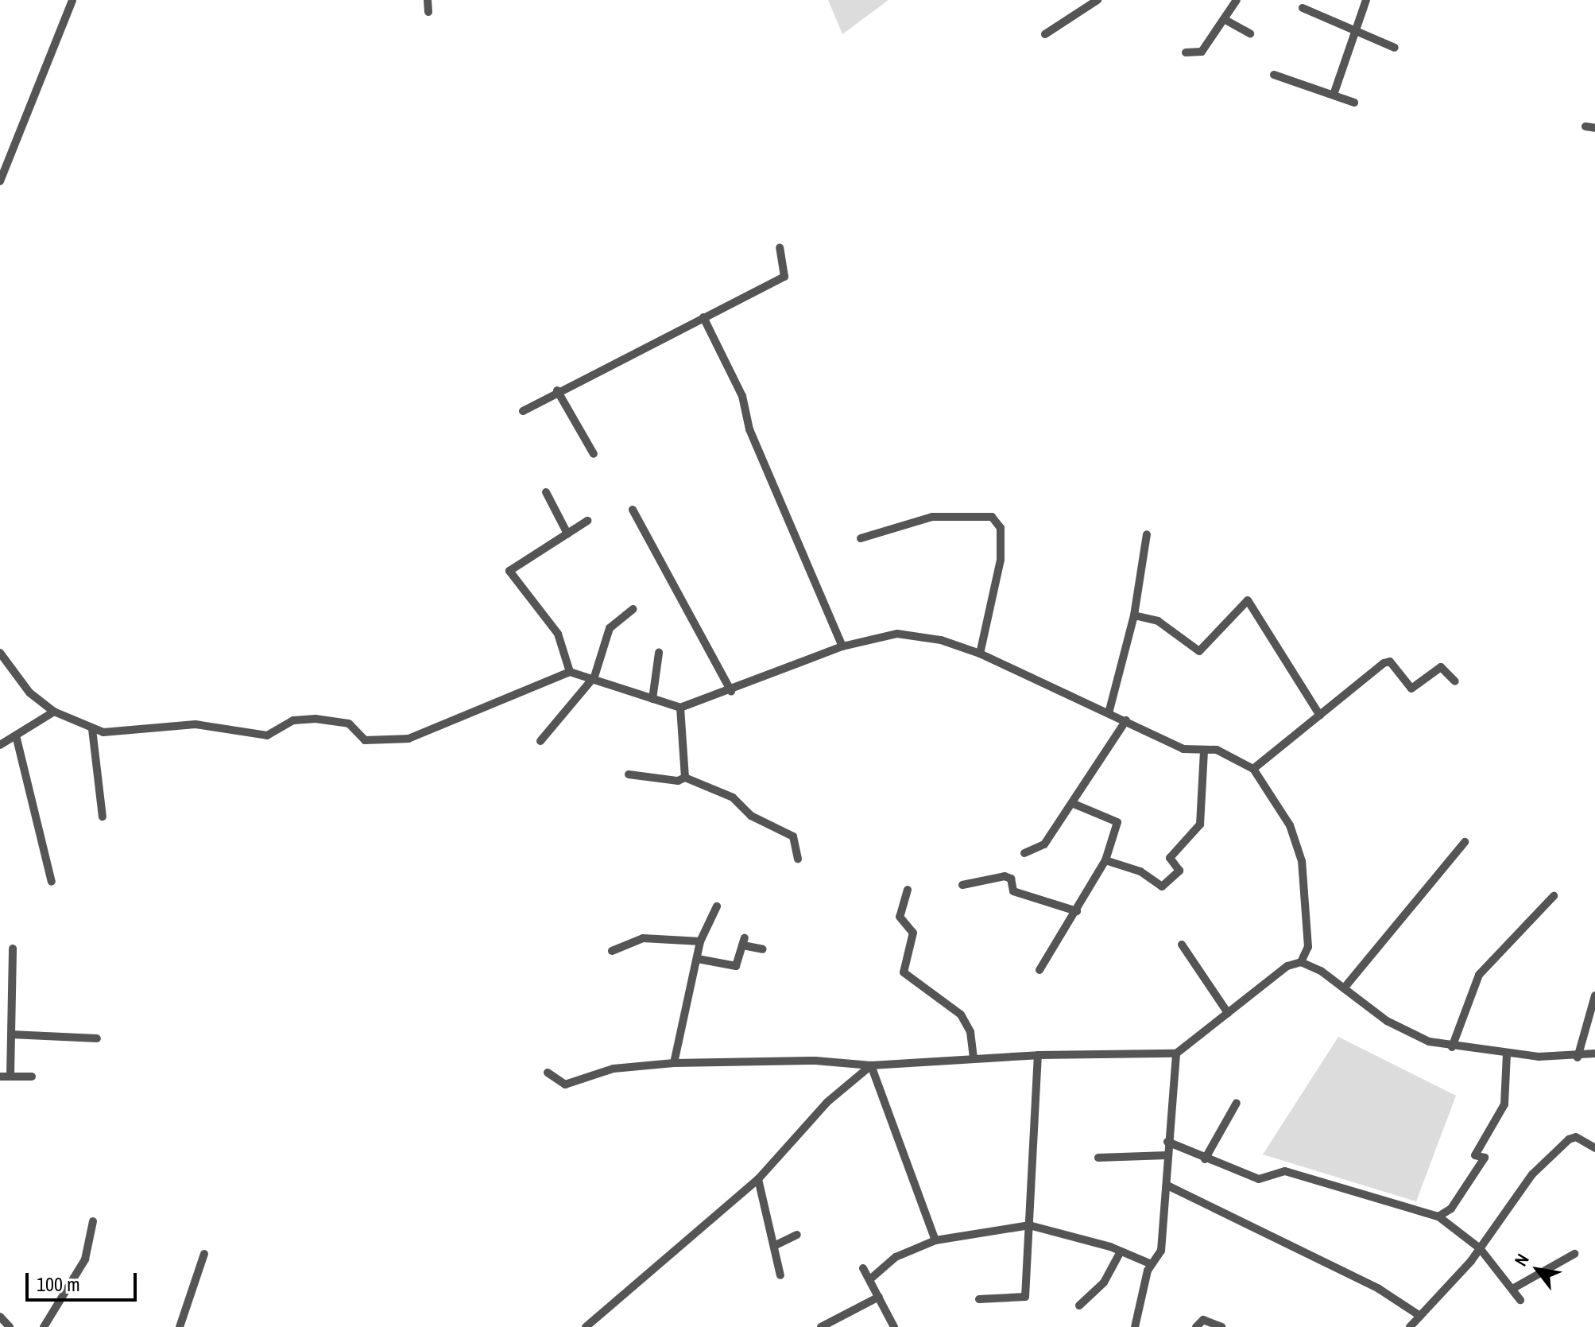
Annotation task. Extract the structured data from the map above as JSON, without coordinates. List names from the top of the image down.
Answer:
{
  "scale_bar": "100 m",
  "north": "top left"
}
